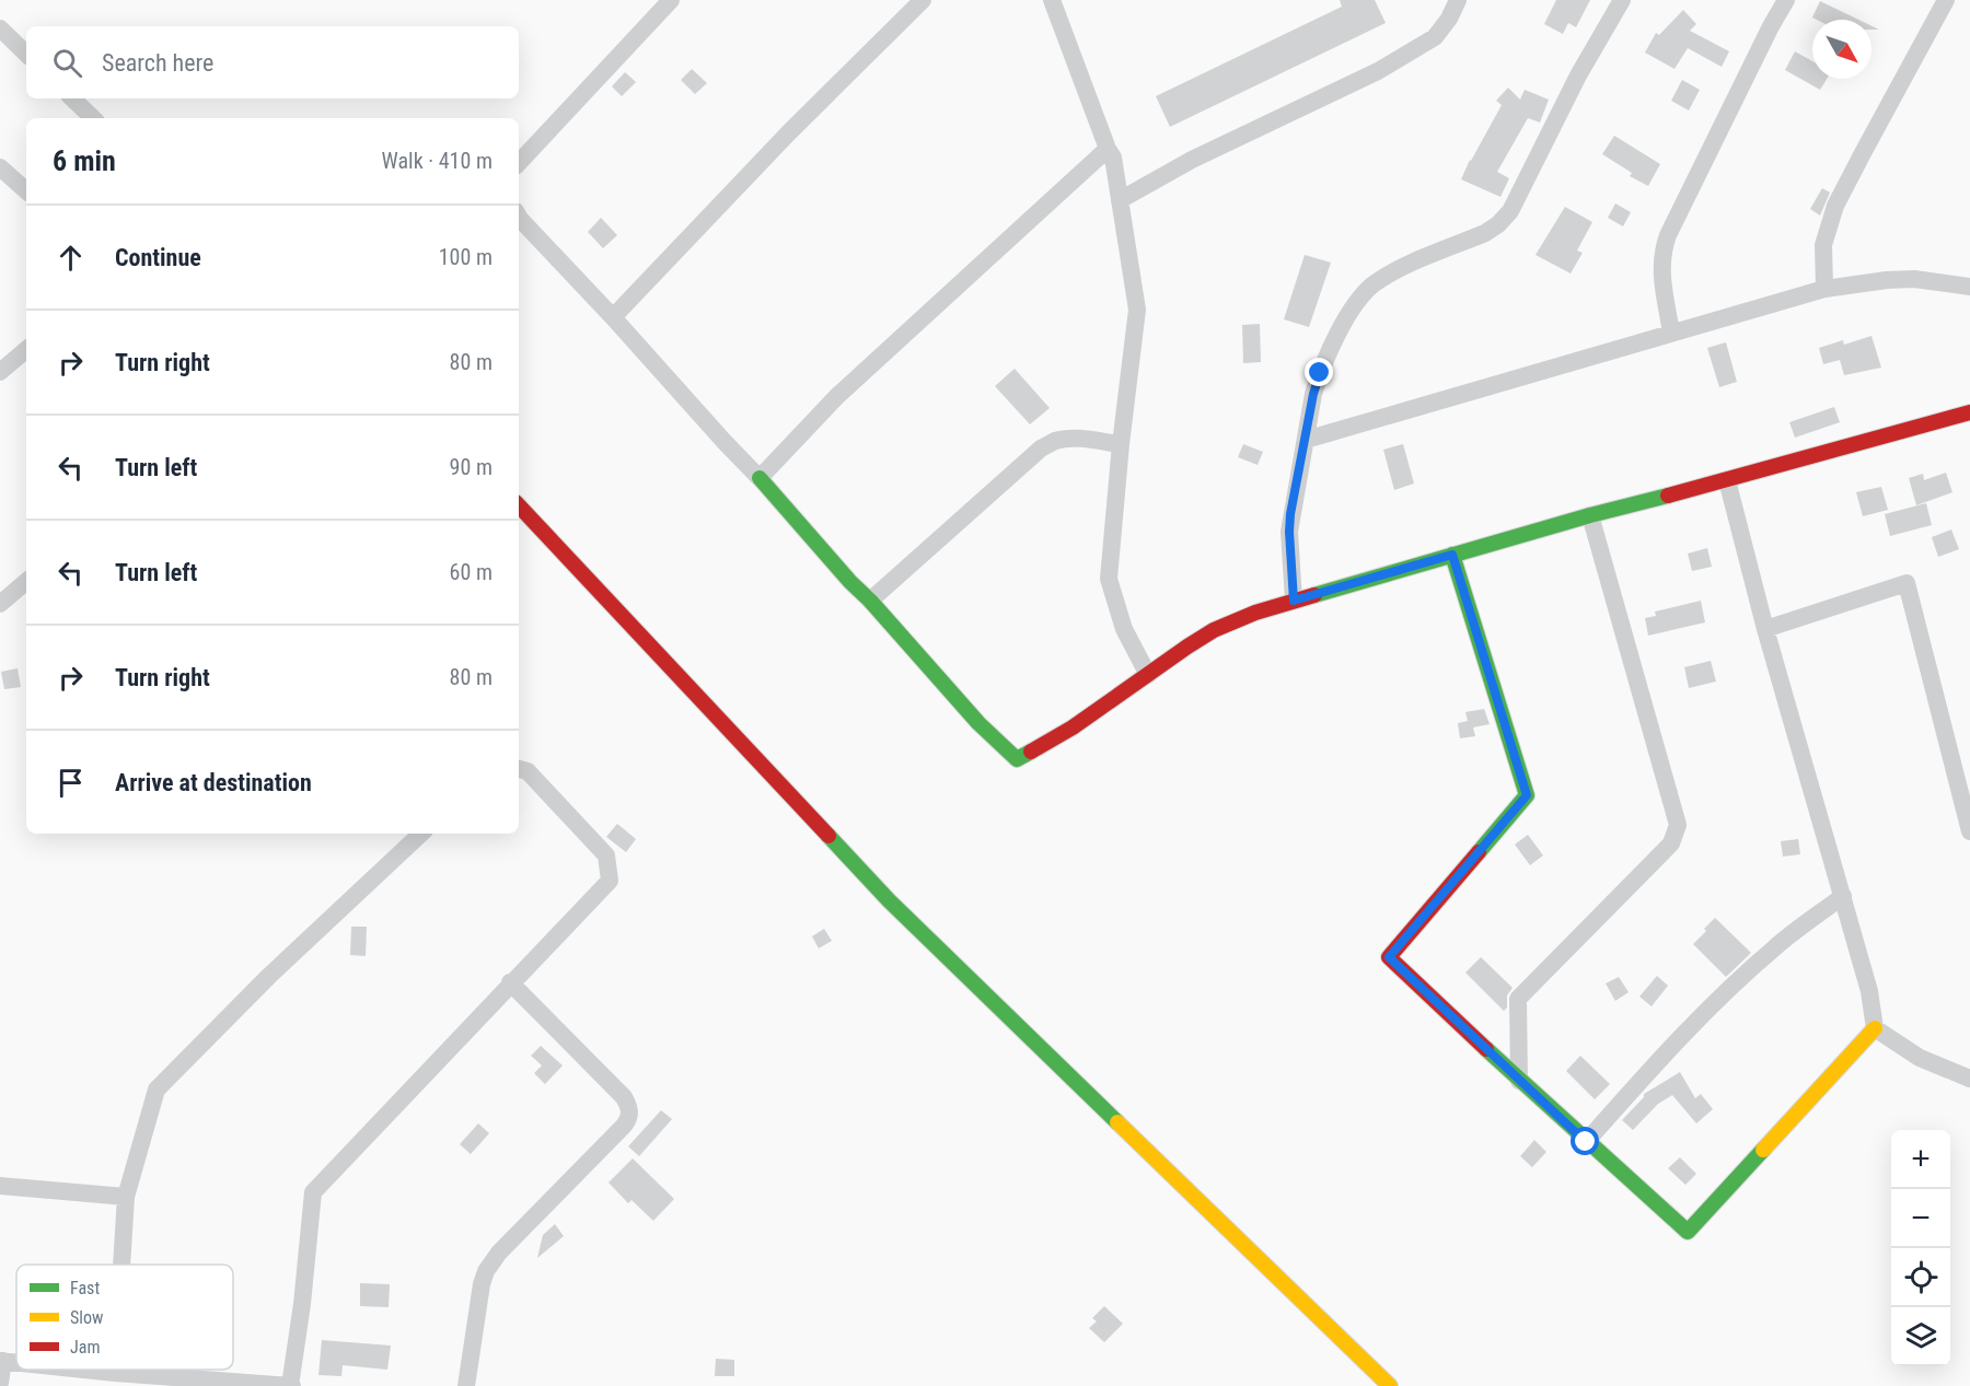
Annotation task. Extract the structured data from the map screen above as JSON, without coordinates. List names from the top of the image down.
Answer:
{
  "legend": ["Fast", "Slow", "Jam"],
  "north": "bottom right",
  "page": {
    "search": "Search here",
    "heading": ["6 min", "Walk · 410 m"],
    "list": [
      ["Continue", "100 m"],
      ["Turn right", "80 m"],
      ["Turn left", "90 m"],
      ["Turn left", "60 m"],
      ["Turn right", "80 m"],
      "Arrive at destination"
    ],
    "map_buttons": ["+", "−"]
  }
}
